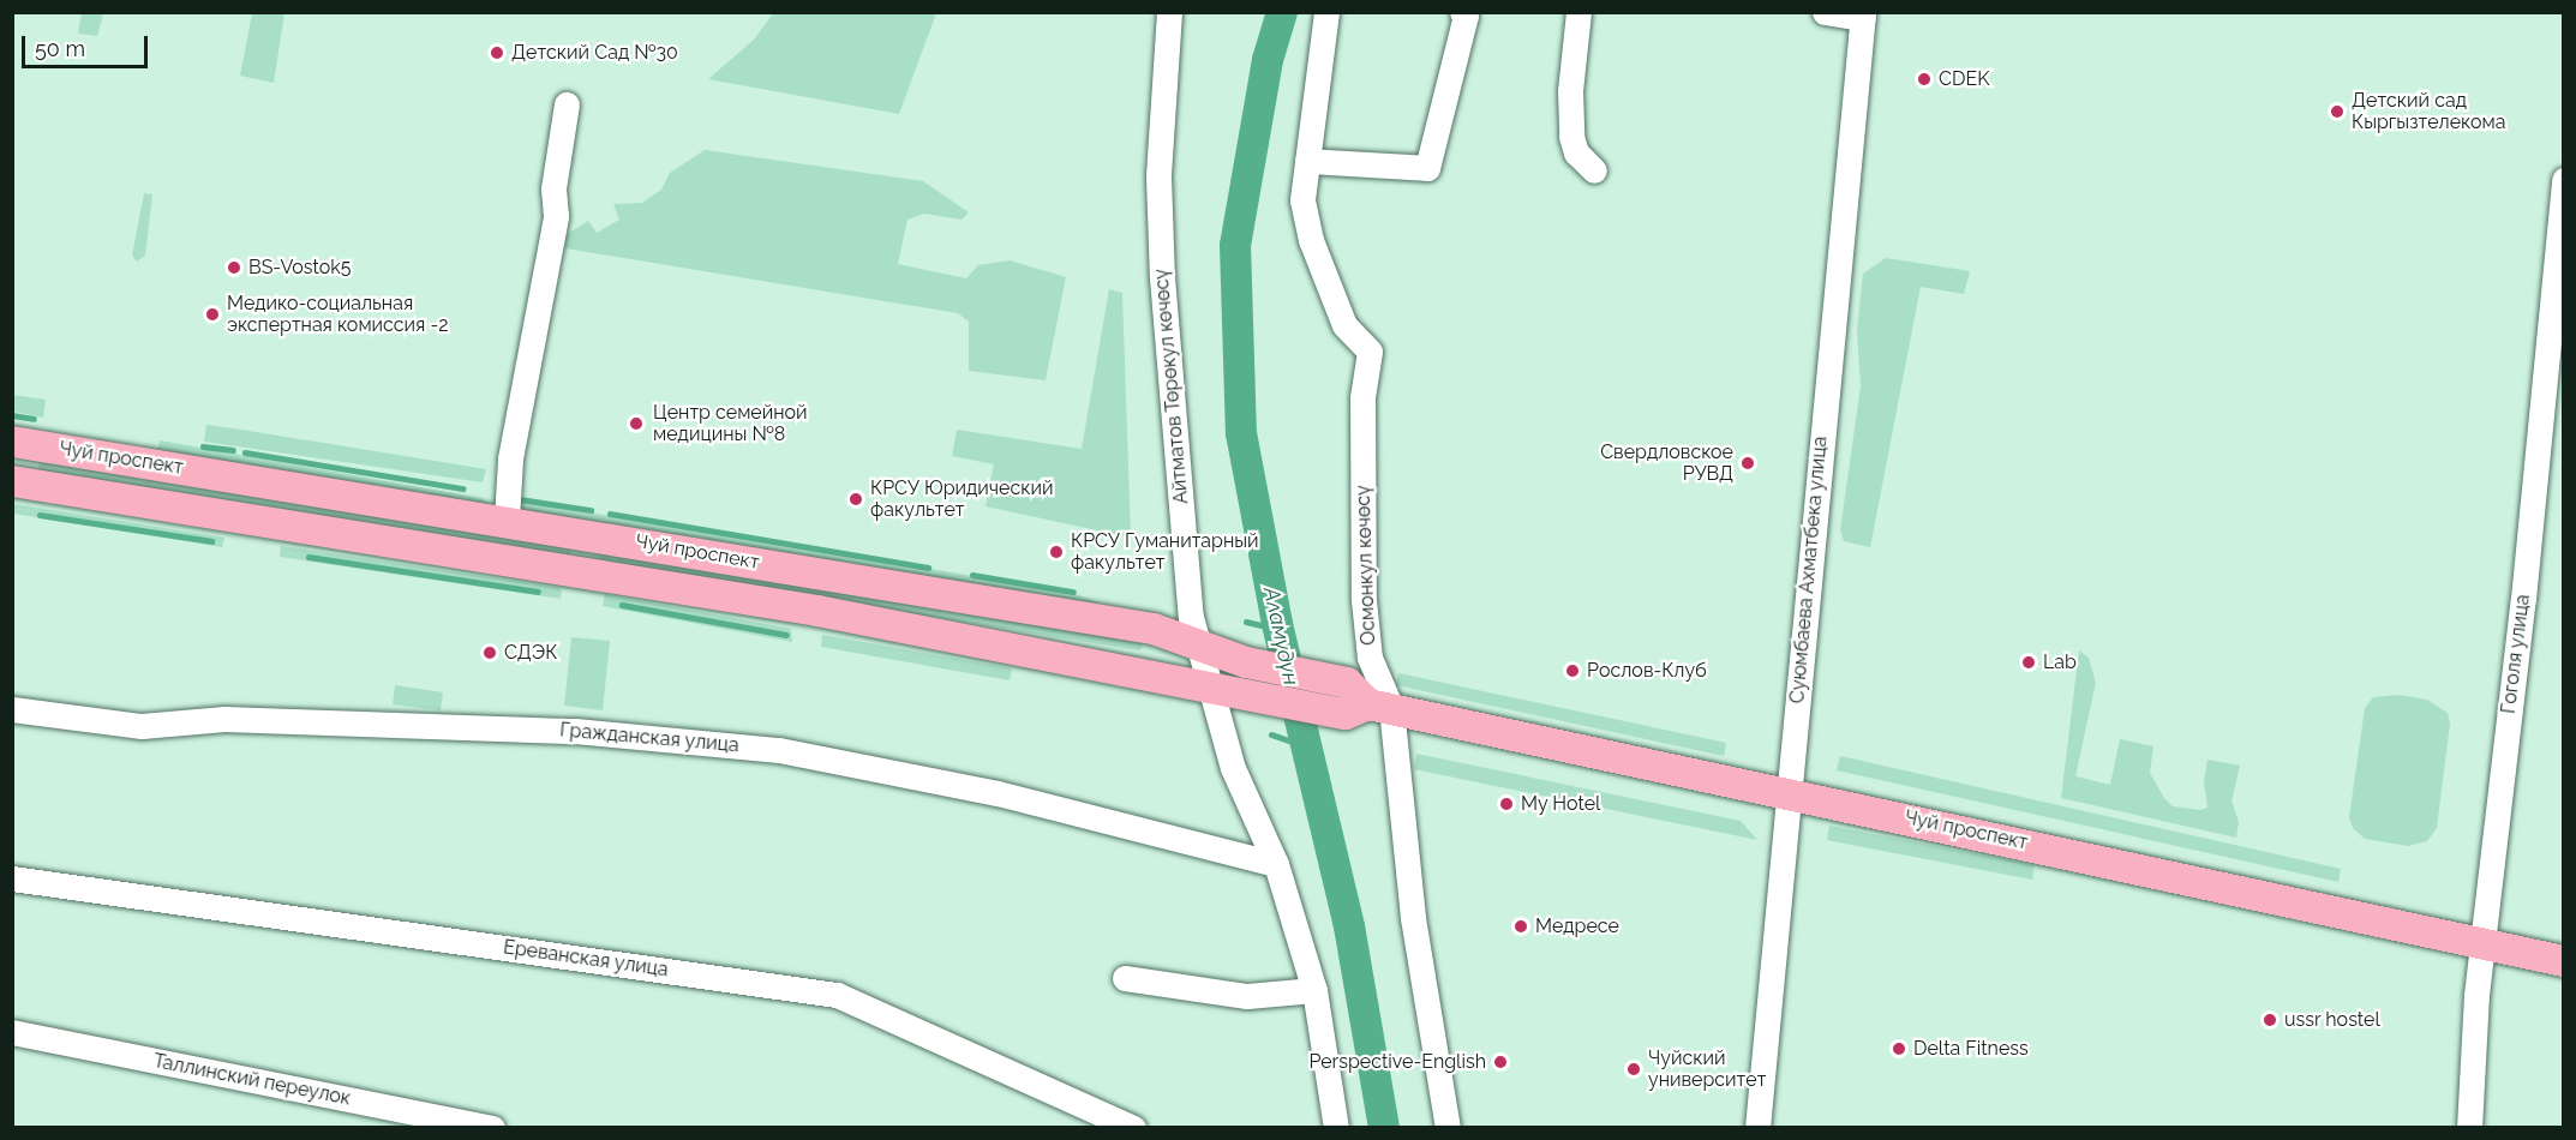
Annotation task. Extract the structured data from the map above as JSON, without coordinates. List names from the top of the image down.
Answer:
{
  "streets": {
    "main road": ["Чуй проспект"],
    "street": [
      "Айтматов Төрөкул көчөсү",
      "Осмонкул көчөсү",
      "Суюмбаева Ахматбека улица",
      "Гоголя улица",
      "Гражданская улица",
      "Ереванская улица",
      "Таллинский переулок"
    ]
  },
  "crossings": [
    ["Айтматов Төрөкул көчөсү", "Чуй проспект"],
    ["Айтматов Төрөкул көчөсү", "Гражданская улица"],
    ["Чуй проспект", "Осмонкул көчөсү"],
    ["Чуй проспект", "Суюмбаева Ахматбека улица"],
    ["Чуй проспект", "Гоголя улица"]
  ],
  "water": ["Аламүдүн"],
  "places": [
    "Детский Сад №30",
    "CDEK",
    "Детский сад Кыргызтелекома",
    "BS-Vostok5",
    "Медико-социальная экспертная комиссия -2",
    "Центр семейной медицины №8",
    "Свердловское РУВД",
    "КРСУ Юридический факультет",
    "КРСУ Гуманитарный факультет",
    "СДЭК",
    "Lab",
    "Рослов-Клуб",
    "My Hotel",
    "Медресе",
    "ussr hostel",
    "Delta Fitness",
    "Perspective-English",
    "Чуйский университет"
  ],
  "scale_bar": "50 m"
}
